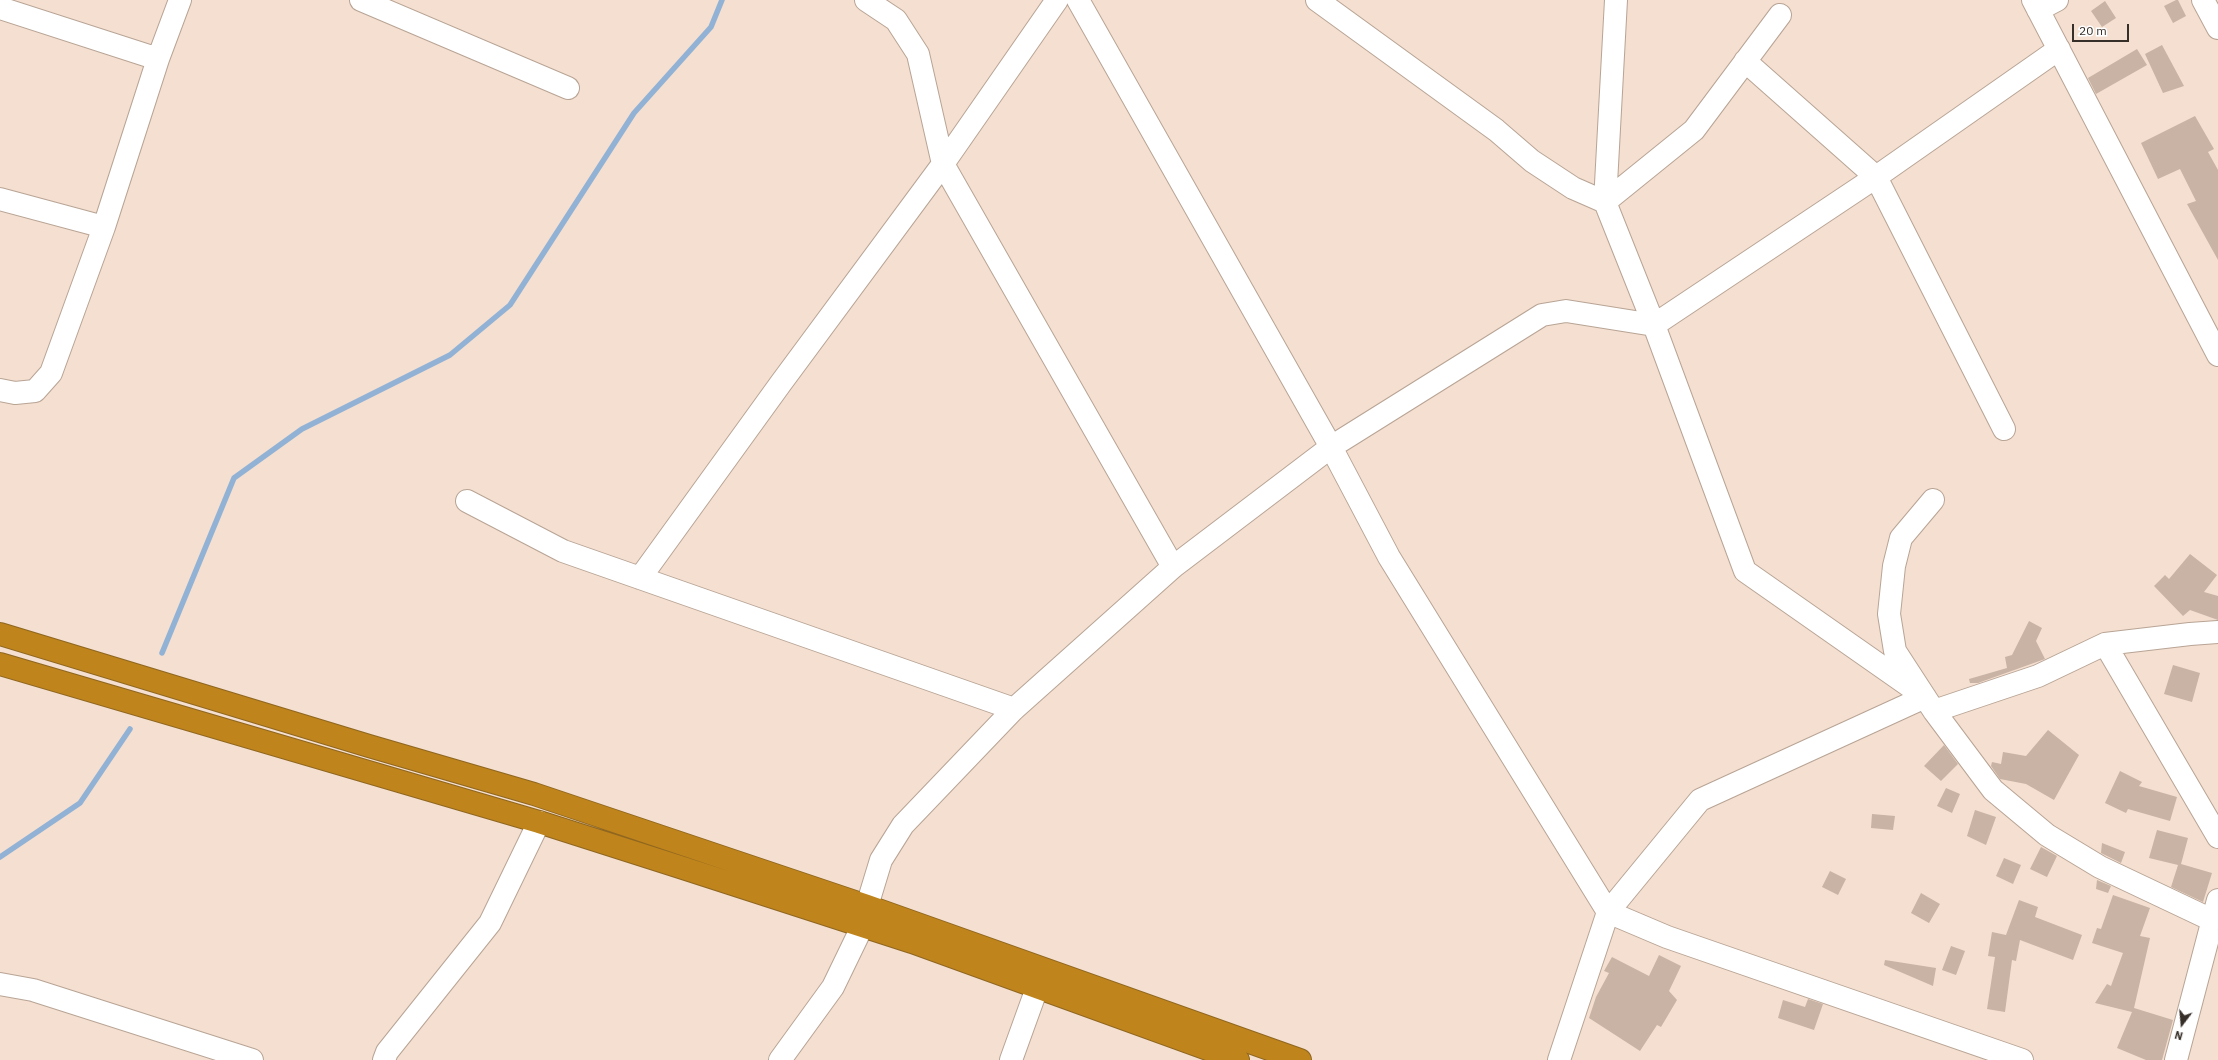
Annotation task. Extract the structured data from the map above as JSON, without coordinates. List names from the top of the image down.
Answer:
{
  "scale_bar": "20 m",
  "north": "bottom"
}
